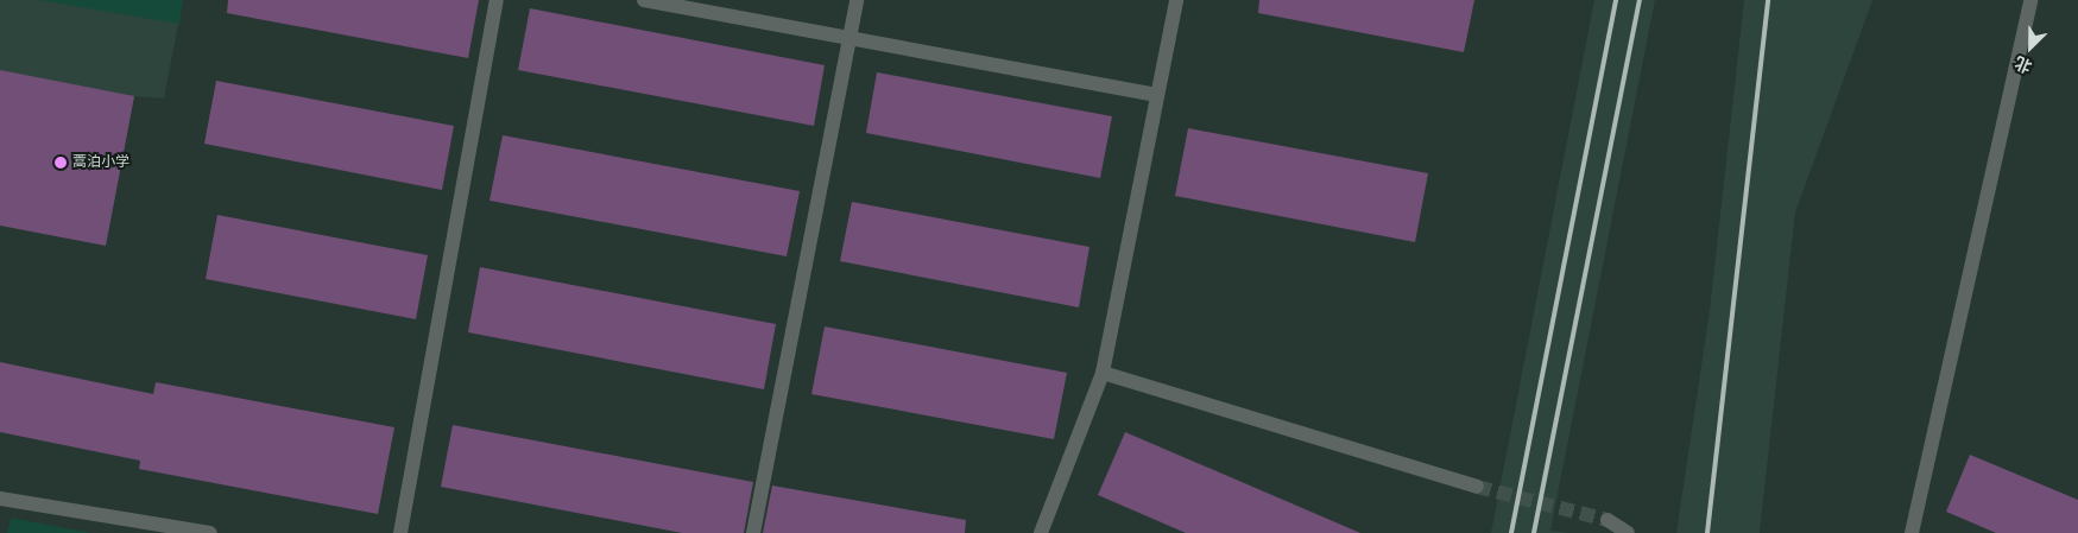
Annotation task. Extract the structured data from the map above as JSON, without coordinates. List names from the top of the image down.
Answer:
{
  "places": ["蒿泊小学"],
  "north": "bottom left"
}
